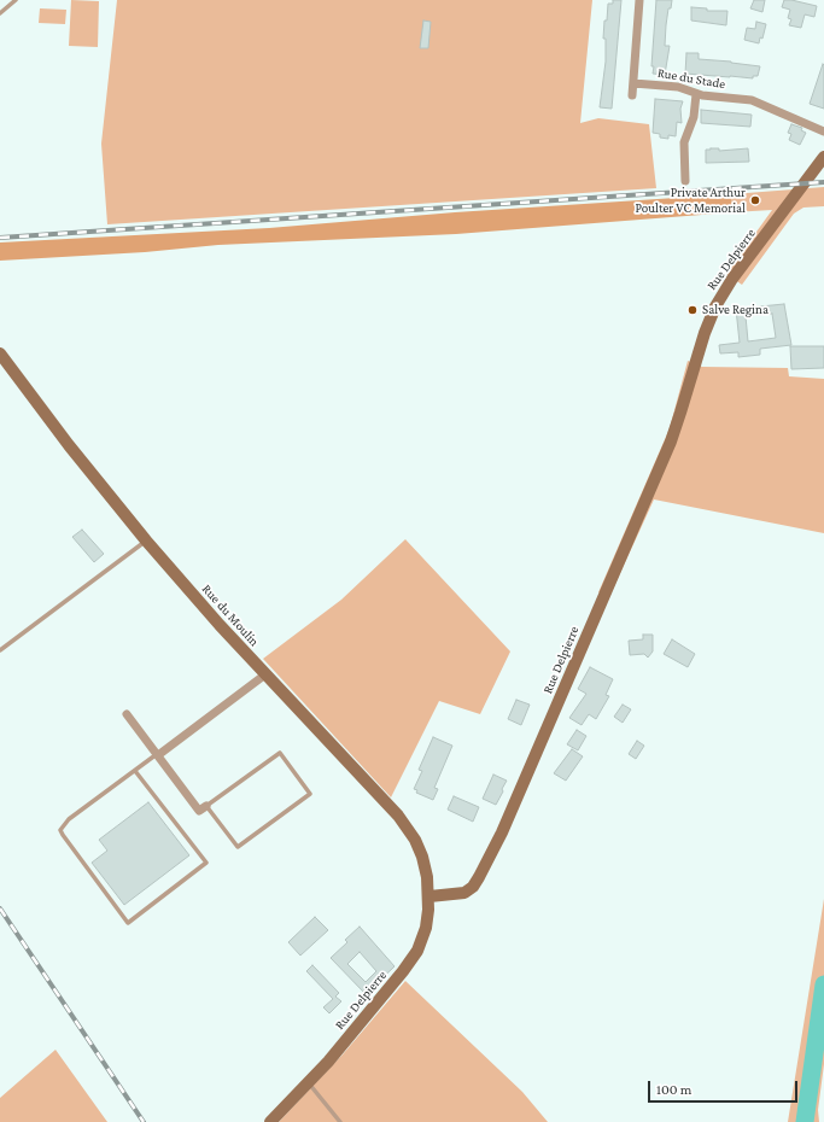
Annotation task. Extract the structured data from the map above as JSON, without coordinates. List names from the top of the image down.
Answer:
{
  "streets": {
    "street": ["Rue du Stade", "Rue Delpierre", "Rue du Moulin"]
  },
  "crossings": [
    ["Rue Delpierre", "Rue du Moulin"]
  ],
  "places": ["Private Arthur Poulter VC Memorial", "Salve Regina"],
  "scale_bar": "100 m"
}
